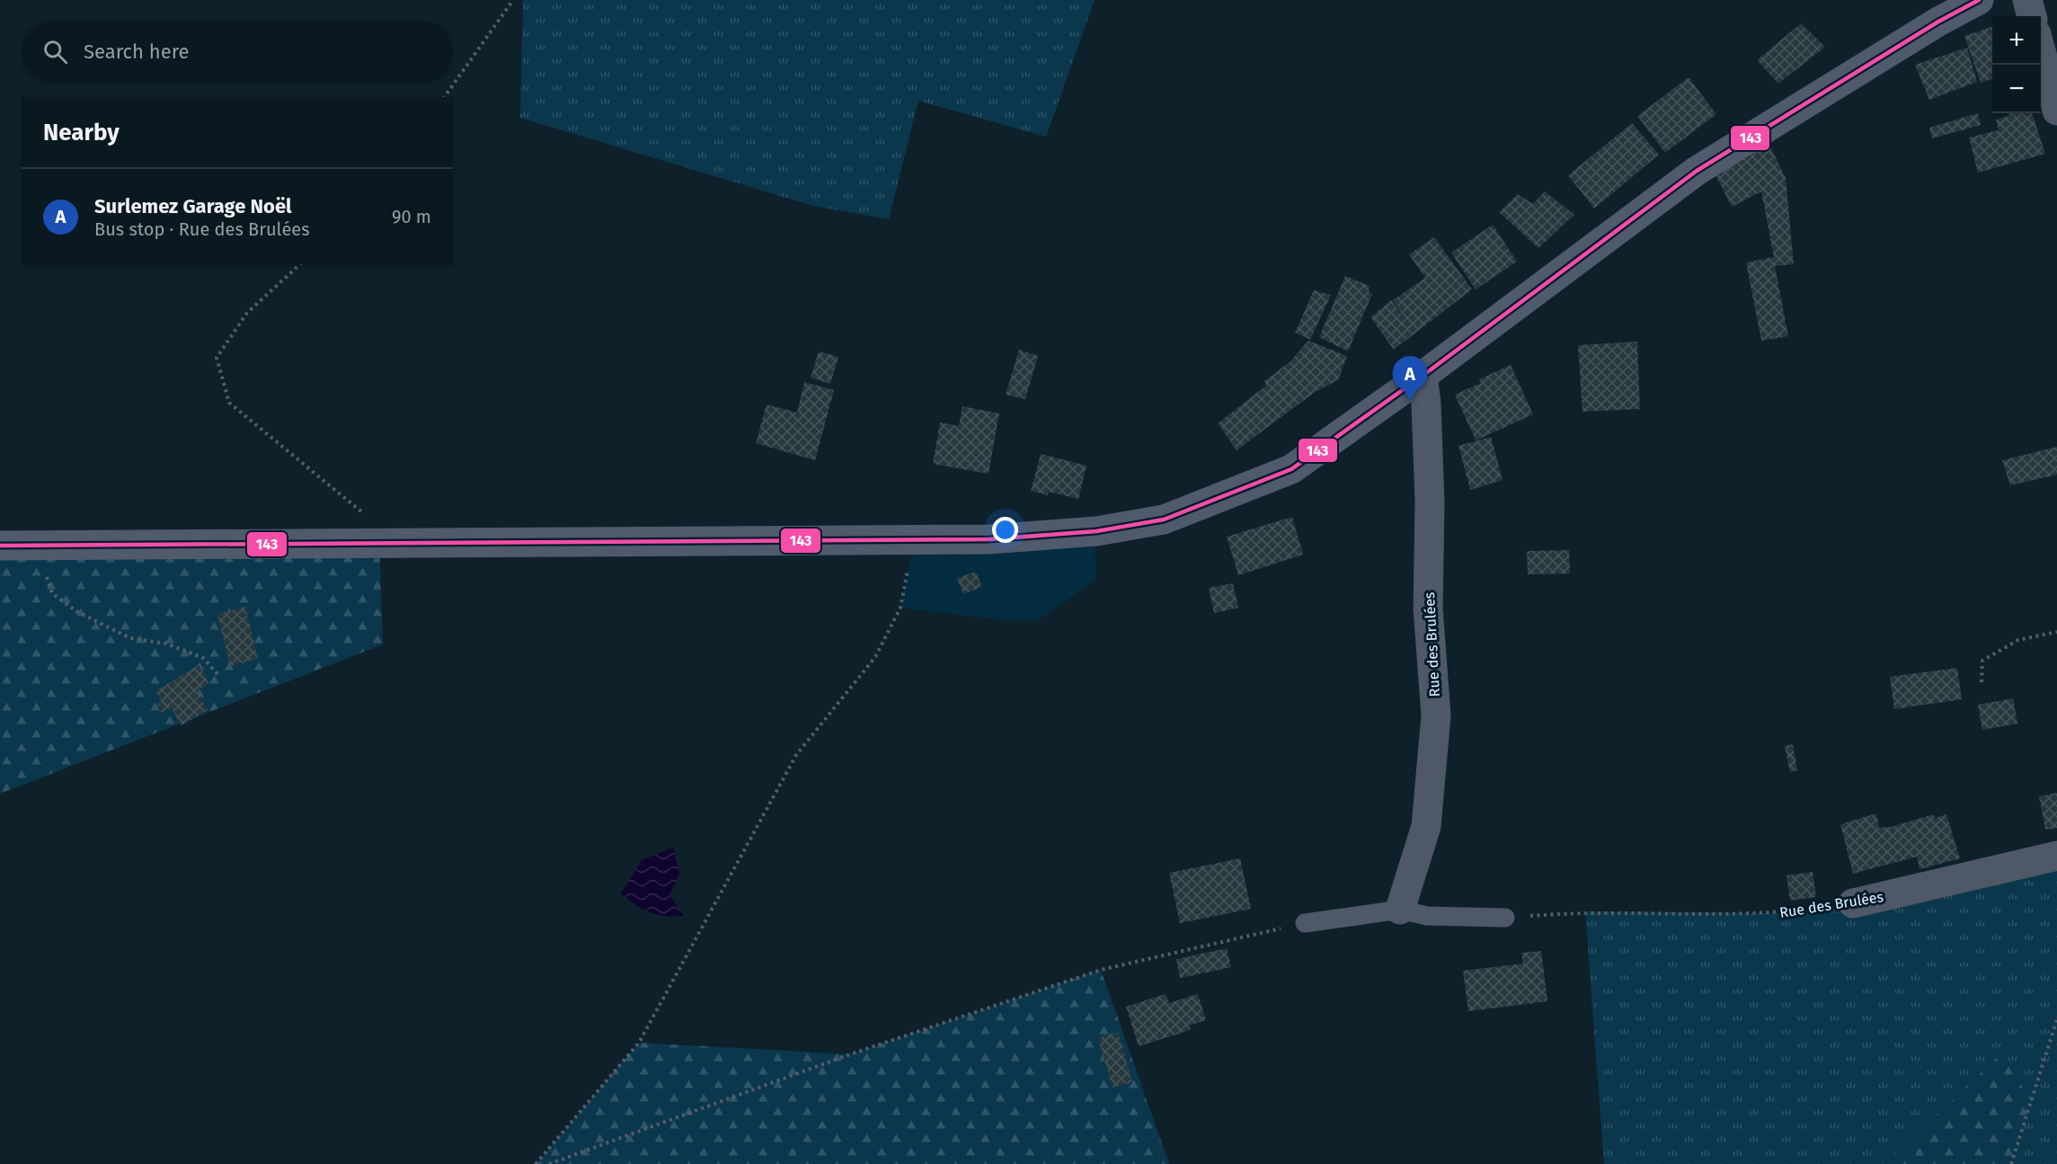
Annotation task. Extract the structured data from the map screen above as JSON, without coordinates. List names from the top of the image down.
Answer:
{
  "streets": {
    "street": ["Rue des Brulées"]
  },
  "lines": ["transit line 143"],
  "page": {
    "map_buttons": ["+", "−"],
    "search": "Search here",
    "heading": "Nearby",
    "list": [
      {
        "mark": "A",
        "name": "Surlemez Garage Noël",
        "note": "Bus stop · Rue des Brulées",
        "value": "90 m"
      }
    ],
    "pins": "A"
  }
}
